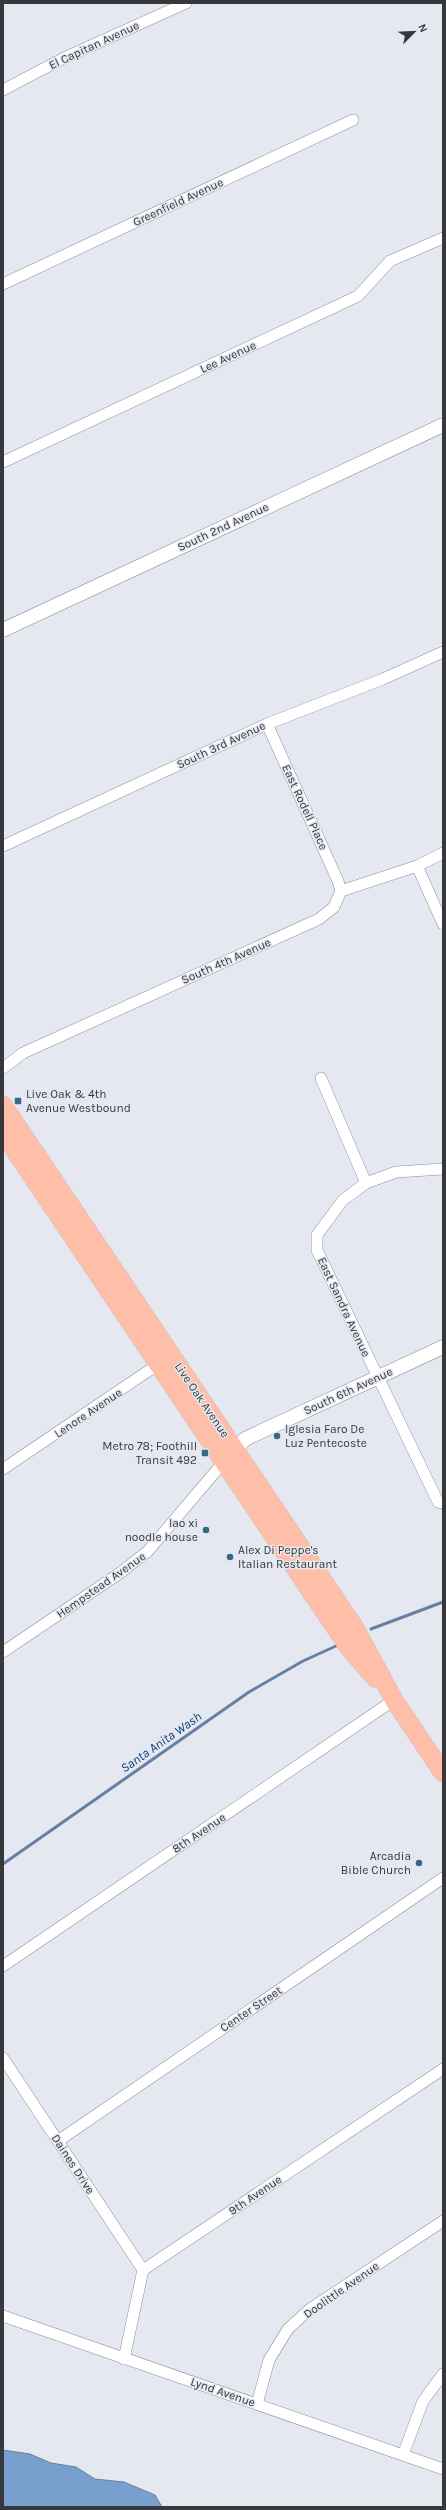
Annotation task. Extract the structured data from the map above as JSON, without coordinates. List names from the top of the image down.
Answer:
{
  "streets": {
    "main road": ["Live Oak Avenue"],
    "street": [
      "El Capitan Avenue",
      "Greenfield Avenue",
      "Lee Avenue",
      "South 2nd Avenue",
      "South 3rd Avenue",
      "East Rodell Place",
      "South 4th Avenue",
      "East Sandra Avenue",
      "South 6th Avenue",
      "Lenore Avenue",
      "Hempstead Avenue",
      "8th Avenue",
      "Center Street",
      "Daines Drive",
      "9th Avenue",
      "Doolittle Avenue",
      "Lynd Avenue"
    ]
  },
  "crossings": [
    ["South 3rd Avenue", "East Rodell Place"],
    ["East Rodell Place", "South 4th Avenue"],
    ["East Sandra Avenue", "South 6th Avenue"],
    ["South 6th Avenue", "Live Oak Avenue"],
    ["South 6th Avenue", "Hempstead Avenue"],
    ["Live Oak Avenue", "Lenore Avenue"],
    ["Live Oak Avenue", "Hempstead Avenue"],
    ["Live Oak Avenue", "8th Avenue"],
    ["Center Street", "Daines Drive"],
    ["Daines Drive", "9th Avenue"],
    ["Doolittle Avenue", "Lynd Avenue"]
  ],
  "water": ["Santa Anita Wash"],
  "places": {
    "transit": ["Live Oak & 4th Avenue Westbound", "Metro 78; Foothill Transit 492"],
    "other": [
      "Iglesia Faro De Luz Pentecoste",
      "lao xi noodle house",
      "Alex Di Peppe's Italian Restaurant",
      "Arcadia Bible Church"
    ]
  },
  "north": "top right"
}
